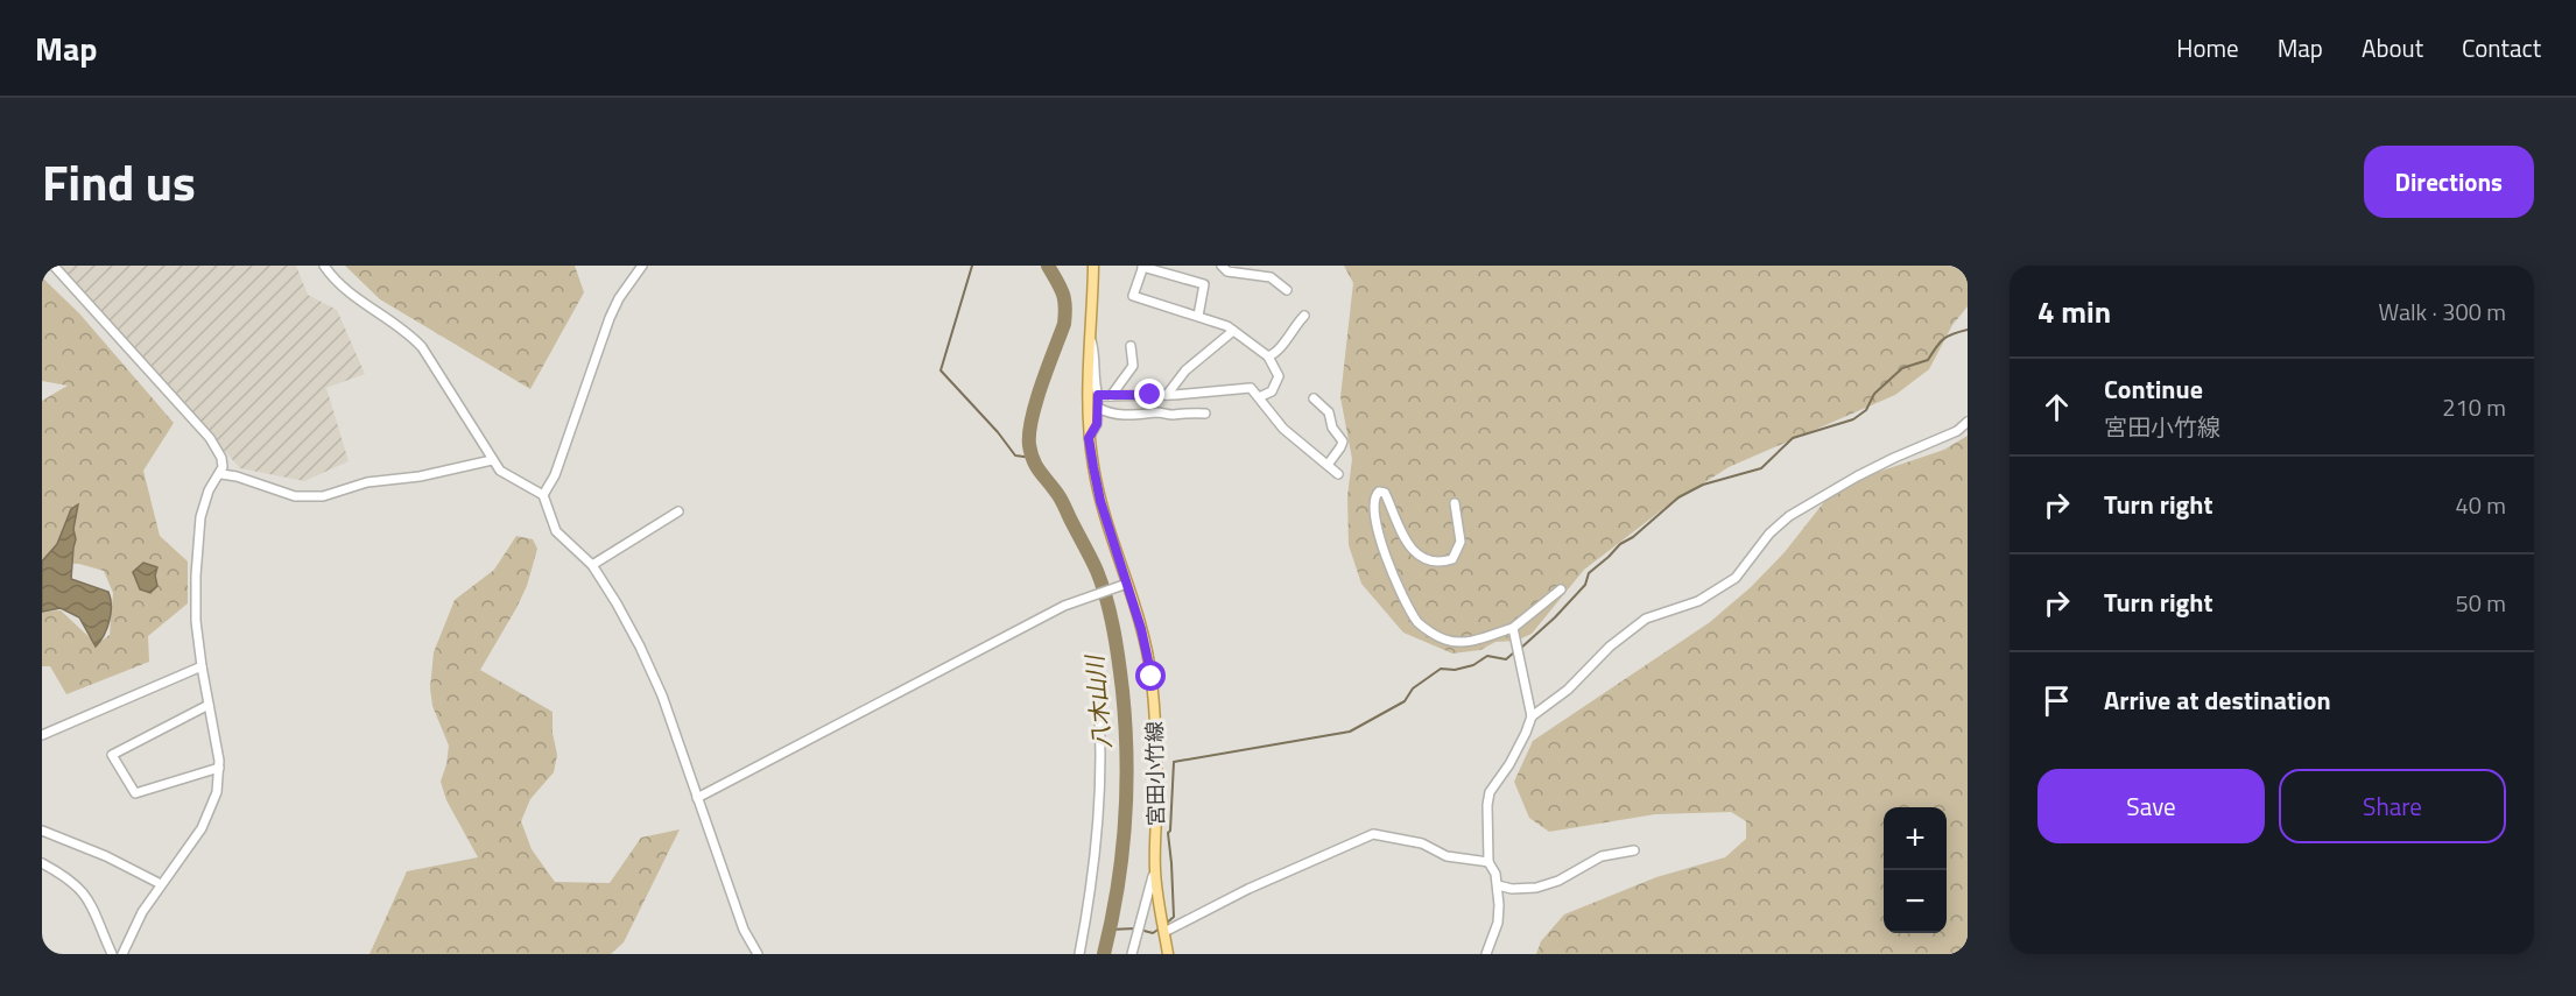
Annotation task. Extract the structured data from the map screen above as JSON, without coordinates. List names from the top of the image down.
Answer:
{
  "streets": {
    "main road": ["宮田小竹線"]
  },
  "water": ["八木山川"],
  "page": {
    "header": "Map",
    "nav": [
      "Home",
      "Map",
      "About",
      "Contact"
    ],
    "title": "Find us",
    "buttons": [
      "Directions",
      ["Save", "Share"]
    ],
    "heading": ["4 min", "Walk · 300 m"],
    "list": [
      ["Continue", "宮田小竹線", "210 m"],
      ["Turn right", "40 m"],
      ["Turn right", "50 m"],
      "Arrive at destination"
    ],
    "map_buttons": ["+", "−"]
  }
}
